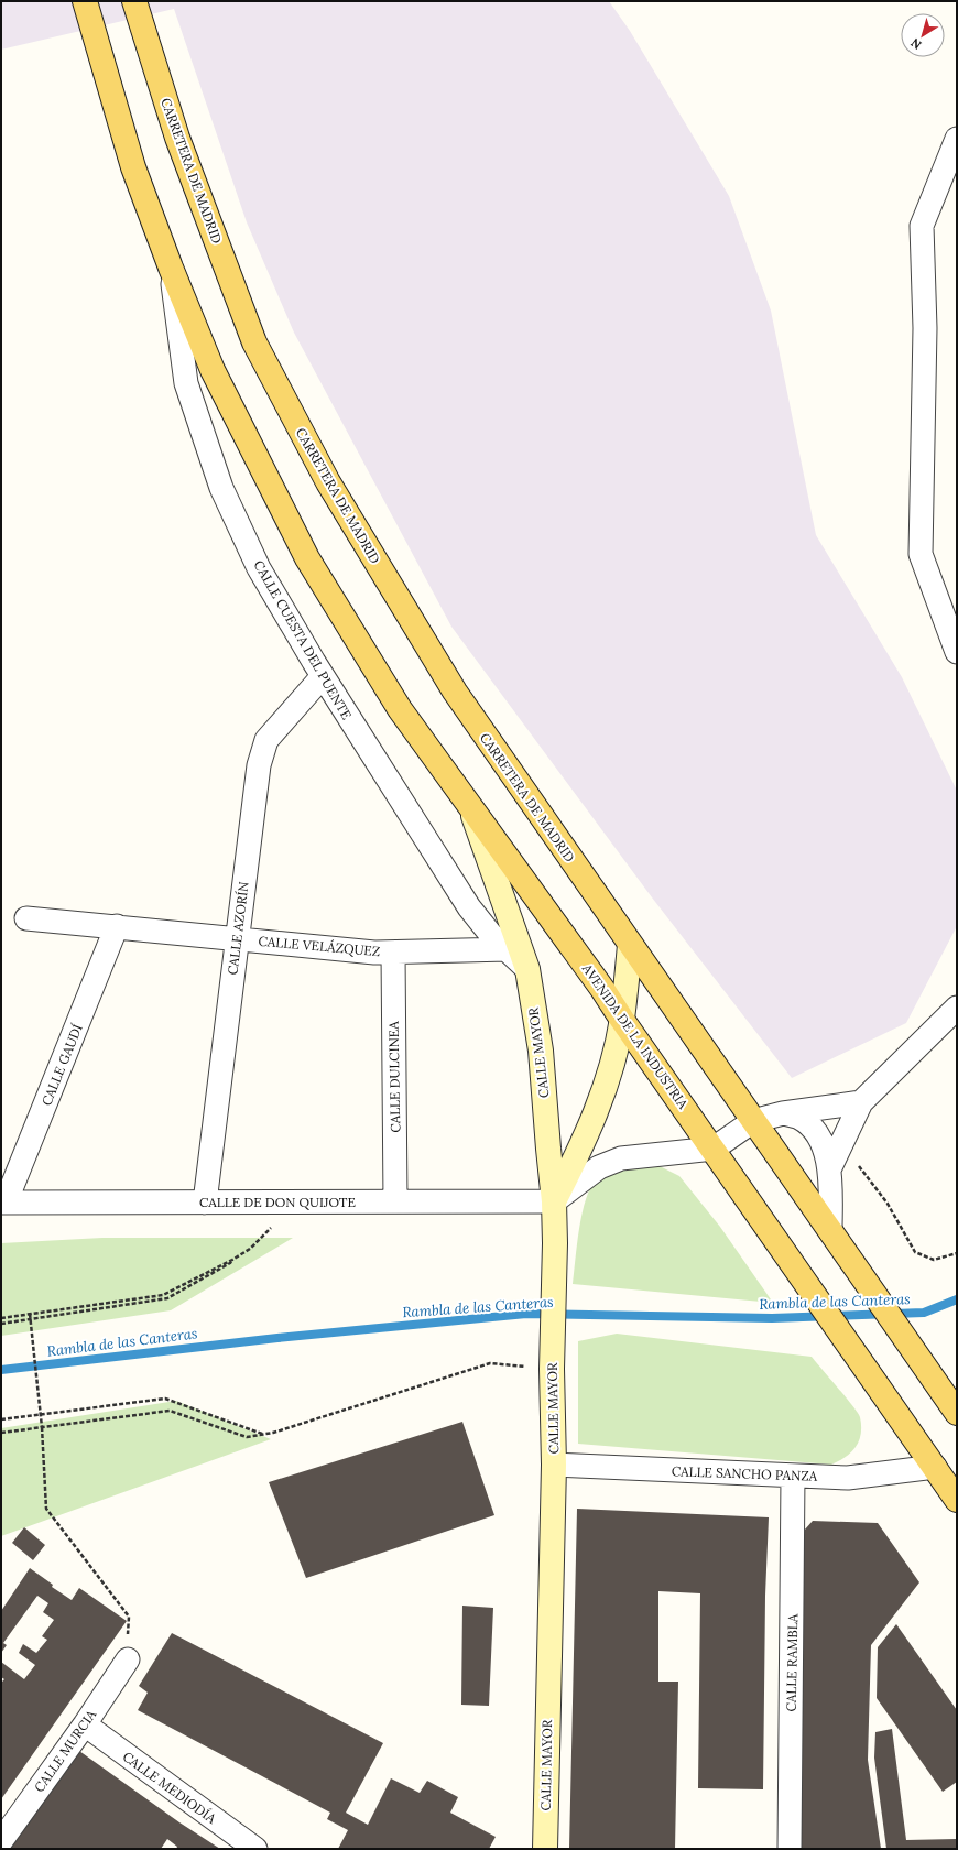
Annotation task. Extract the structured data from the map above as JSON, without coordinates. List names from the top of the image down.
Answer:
{
  "streets": {
    "main road": ["CARRETERA DE MADRID", "AVENIDA DE LA INDUSTRIA", "CALLE MAYOR"],
    "street": [
      "CALLE CUESTA DEL PUENTE",
      "CALLE AZORÍN",
      "CALLE VELÁZQUEZ",
      "CALLE GAUDÍ",
      "CALLE DULCINEA",
      "CALLE DE DON QUIJOTE",
      "CALLE SANCHO PANZA",
      "CALLE RAMBLA",
      "CALLE MURCIA",
      "CALLE MEDIODÍA"
    ]
  },
  "crossings": [
    ["CALLE CUESTA DEL PUENTE", "CALLE AZORÍN"],
    ["CALLE CUESTA DEL PUENTE", "CALLE VELÁZQUEZ"],
    ["CALLE CUESTA DEL PUENTE", "AVENIDA DE LA INDUSTRIA"],
    ["CALLE CUESTA DEL PUENTE", "CALLE MAYOR"],
    ["CALLE AZORÍN", "CALLE VELÁZQUEZ"],
    ["CALLE AZORÍN", "CALLE DE DON QUIJOTE"],
    ["CALLE VELÁZQUEZ", "CALLE GAUDÍ"],
    ["CALLE VELÁZQUEZ", "CALLE DULCINEA"],
    ["AVENIDA DE LA INDUSTRIA", "CALLE MAYOR"],
    ["AVENIDA DE LA INDUSTRIA", "CALLE SANCHO PANZA"],
    ["CALLE MAYOR", "CALLE DE DON QUIJOTE"],
    ["CALLE MAYOR", "CALLE SANCHO PANZA"],
    ["CALLE GAUDÍ", "CALLE DE DON QUIJOTE"],
    ["CALLE DULCINEA", "CALLE DE DON QUIJOTE"],
    ["CALLE SANCHO PANZA", "CALLE RAMBLA"],
    ["CALLE MURCIA", "CALLE MEDIODÍA"]
  ],
  "water": ["Rambla de las Canteras"],
  "north": "bottom left"
}
